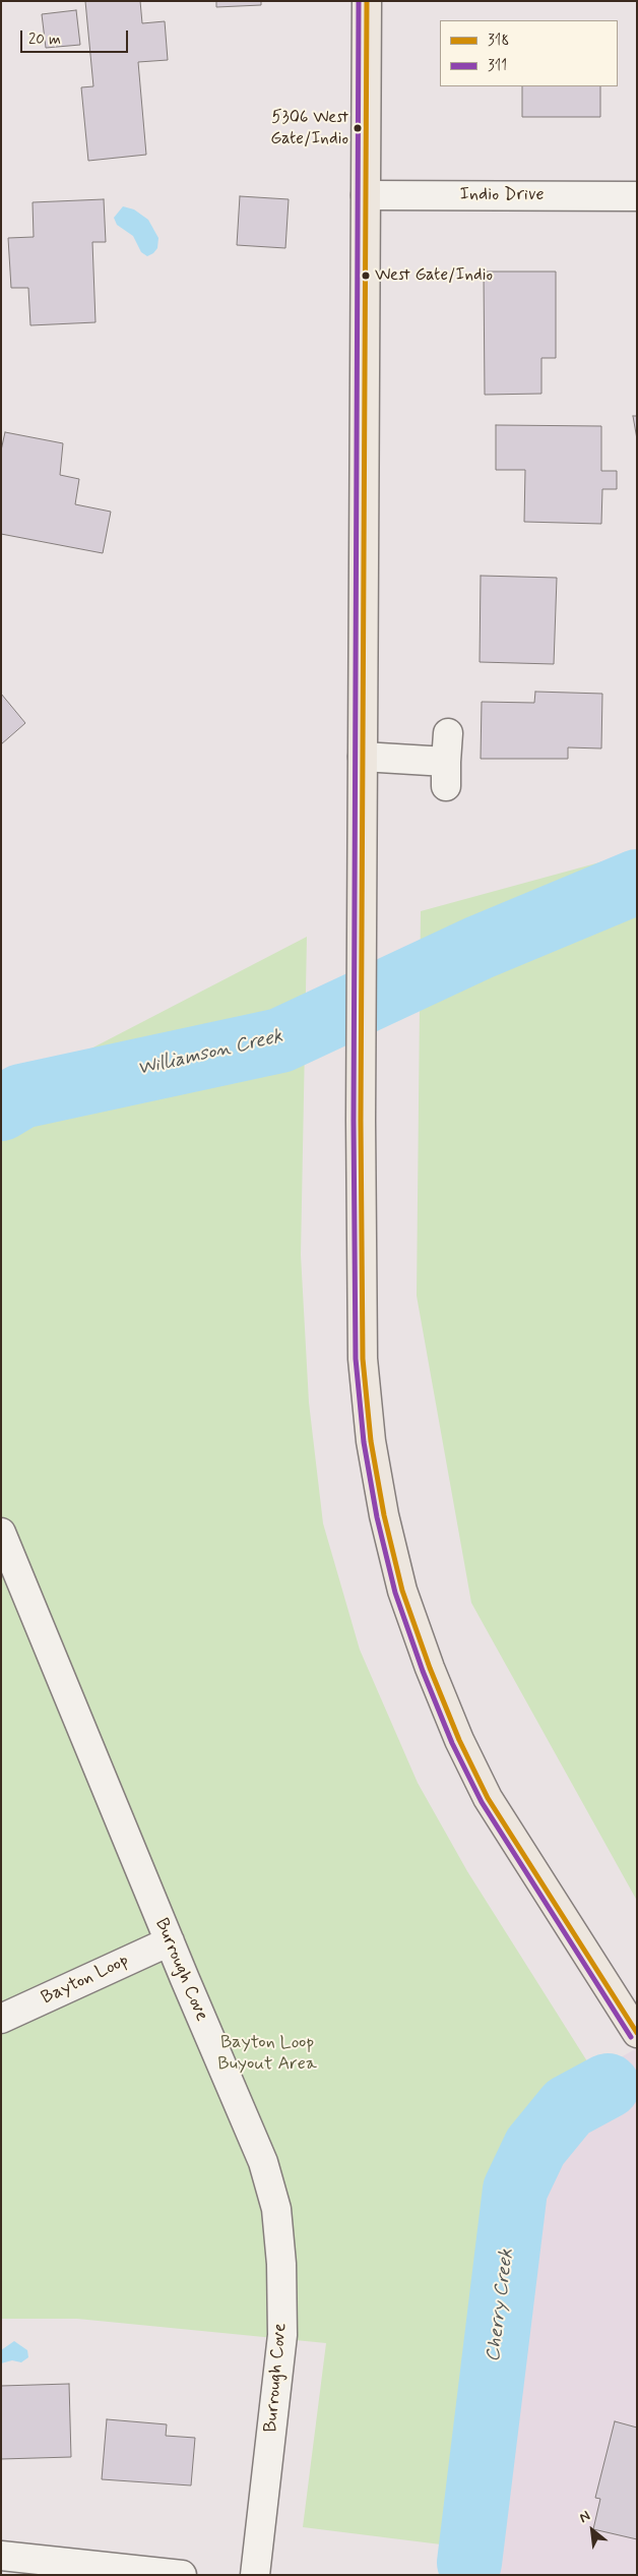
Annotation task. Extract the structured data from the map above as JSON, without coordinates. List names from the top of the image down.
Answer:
{
  "streets": {
    "street": ["Indio Drive", "Burrough Cove", "Bayton Loop"]
  },
  "crossings": [
    ["Burrough Cove", "Bayton Loop"]
  ],
  "water": ["Williamson Creek", "Cherry Creek"],
  "parks": ["Bayton Loop Buyout Area"],
  "places": ["5306 West Gate/Indio", "West Gate/Indio"],
  "lines": ["transit line 318", "transit line 311"],
  "legend": ["318", "311"],
  "scale_bar": "20 m",
  "north": "top left"
}
